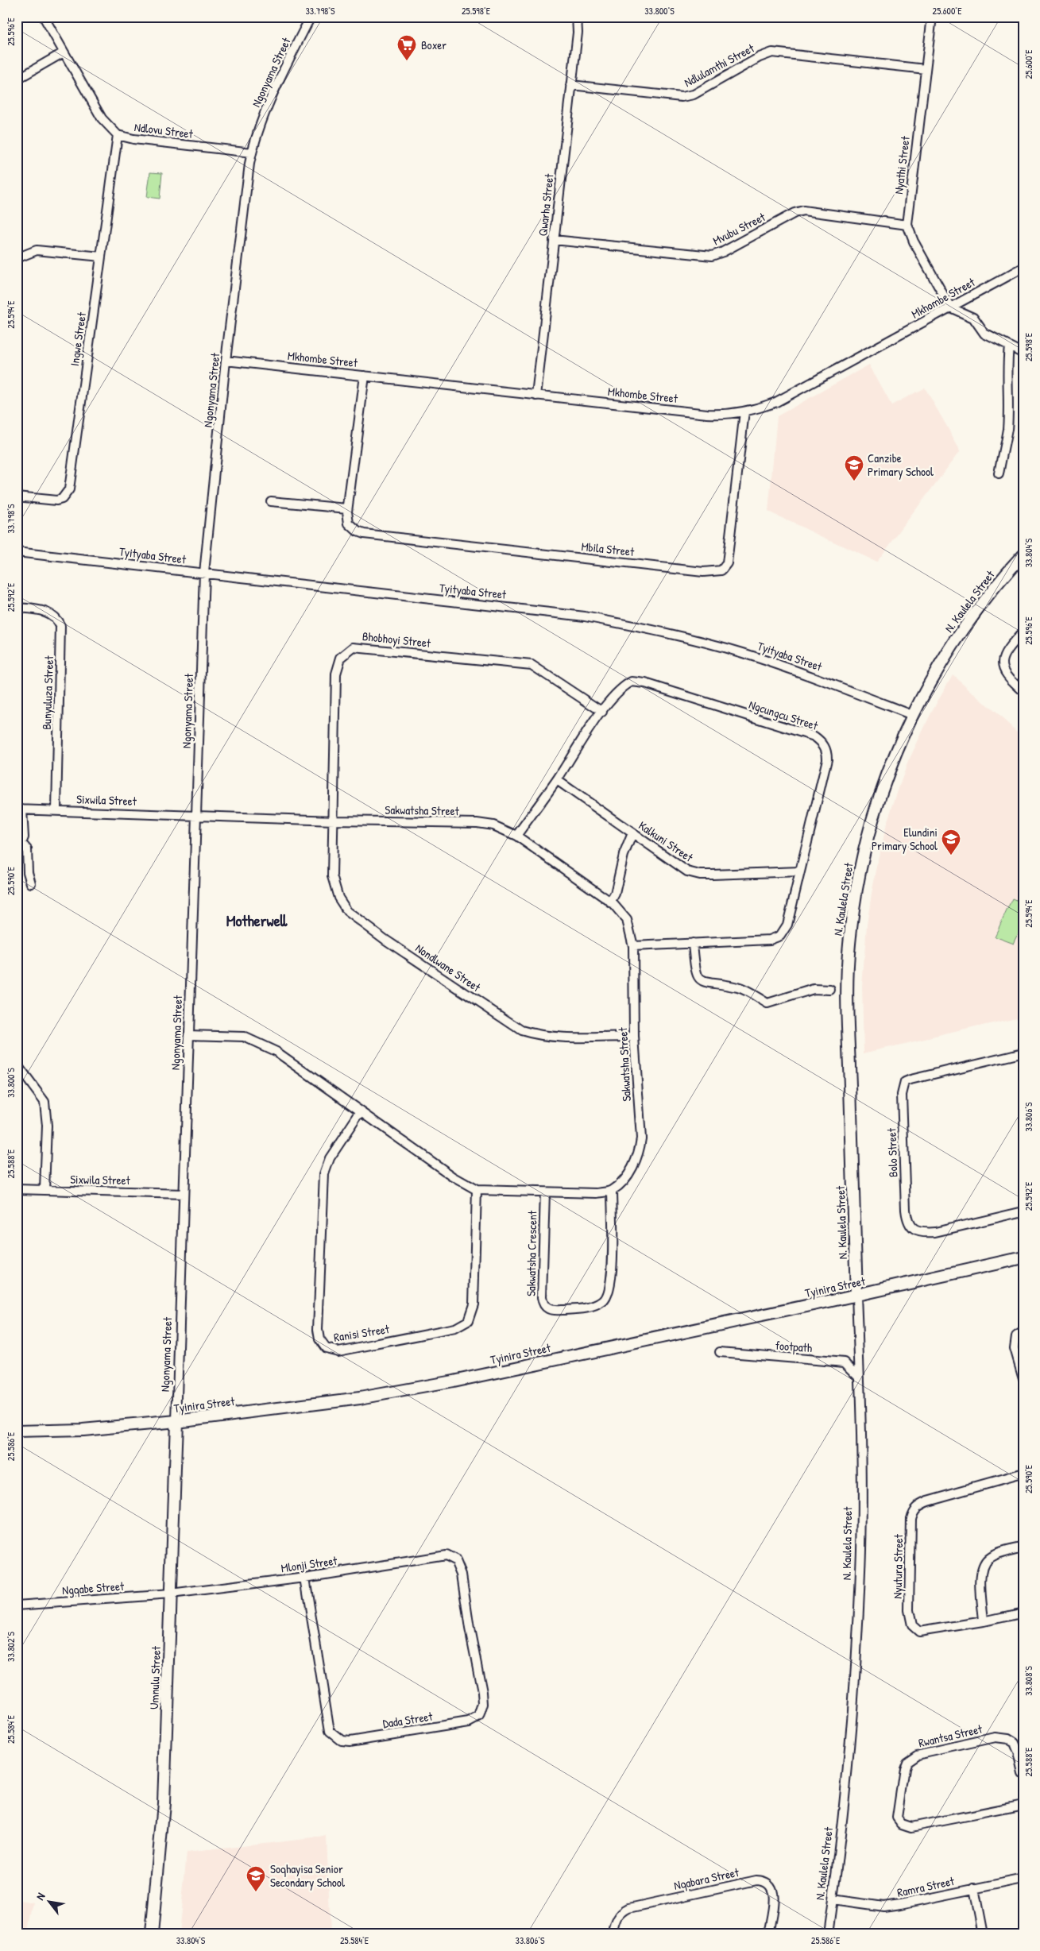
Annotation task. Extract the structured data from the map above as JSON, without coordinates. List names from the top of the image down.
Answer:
{
  "streets": {
    "street": [
      "Ndlulamthi Street",
      "Ngonyama Street",
      "Ndlovu Street",
      "Nyathi Street",
      "Qwarha Street",
      "Mvubu Street",
      "Mkhombe Street",
      "Ingwe Street",
      "Mbila Street",
      "Tyityaba Street",
      "N. Kaulela Street",
      "Bhobhoyi Street",
      "Bunyuluza Street",
      "Ngcungcu Street",
      "Sixwila Street",
      "Sakwatsha Street",
      "Kalkuni Street",
      "Nondlwane Street",
      "Bolo Street",
      "Sakwatsha Crescent",
      "Tyinira Street",
      "Ranisi Street",
      "footpath",
      "Mlonji Street",
      "Nyutura Street",
      "Ngqabe Street",
      "Umnulu Street",
      "Dada Street",
      "Rwantsa Street",
      "Nqabara Street",
      "Ramra Street"
    ]
  },
  "crossings": [
    ["Ndlulamthi Street", "Nyathi Street"],
    ["Ndlulamthi Street", "Qwarha Street"],
    ["Ngonyama Street", "Ndlovu Street"],
    ["Ngonyama Street", "Mkhombe Street"],
    ["Ngonyama Street", "Tyityaba Street"],
    ["Ngonyama Street", "Sixwila Street"],
    ["Ngonyama Street", "Sakwatsha Street"],
    ["Ngonyama Street", "Tyinira Street"],
    ["Ngonyama Street", "Umnulu Street"],
    ["Ndlovu Street", "Ingwe Street"],
    ["Nyathi Street", "Mvubu Street"],
    ["Nyathi Street", "Mkhombe Street"],
    ["Qwarha Street", "Mvubu Street"],
    ["Qwarha Street", "Mkhombe Street"],
    ["Mkhombe Street", "Mbila Street"],
    ["Tyityaba Street", "N. Kaulela Street"],
    ["N. Kaulela Street", "Tyinira Street"],
    ["N. Kaulela Street", "footpath"],
    ["N. Kaulela Street", "Ramra Street"],
    ["Bhobhoyi Street", "Ngcungcu Street"],
    ["Bhobhoyi Street", "Sakwatsha Street"],
    ["Bhobhoyi Street", "Nondlwane Street"],
    ["Bunyuluza Street", "Sixwila Street"],
    ["Ngcungcu Street", "Sakwatsha Street"],
    ["Ngcungcu Street", "Kalkuni Street"],
    ["Sixwila Street", "Sakwatsha Street"],
    ["Sakwatsha Street", "Nondlwane Street"],
    ["Sakwatsha Street", "Sakwatsha Crescent"],
    ["Tyinira Street", "Umnulu Street"],
    ["Mlonji Street", "Ngqabe Street"],
    ["Mlonji Street", "Umnulu Street"],
    ["Mlonji Street", "Dada Street"],
    ["Ngqabe Street", "Umnulu Street"]
  ],
  "districts": ["Motherwell"],
  "places": {
    "supermarket": ["Boxer"],
    "school or university": ["Canzibe Primary School", "Elundini Primary School", "Soqhayisa Senior Secondary School"]
  },
  "north": "top left",
  "coordinates": [
    "33.798°S",
    "25.598°E",
    "33.800°S",
    "25.600°E",
    "25.596°E",
    "25.594°E",
    "33.804°S",
    "25.592°E",
    "25.590°E",
    "33.806°S",
    "25.588°E",
    "25.586°E",
    "33.802°S",
    "33.808°S",
    "25.584°E"
  ]
}
